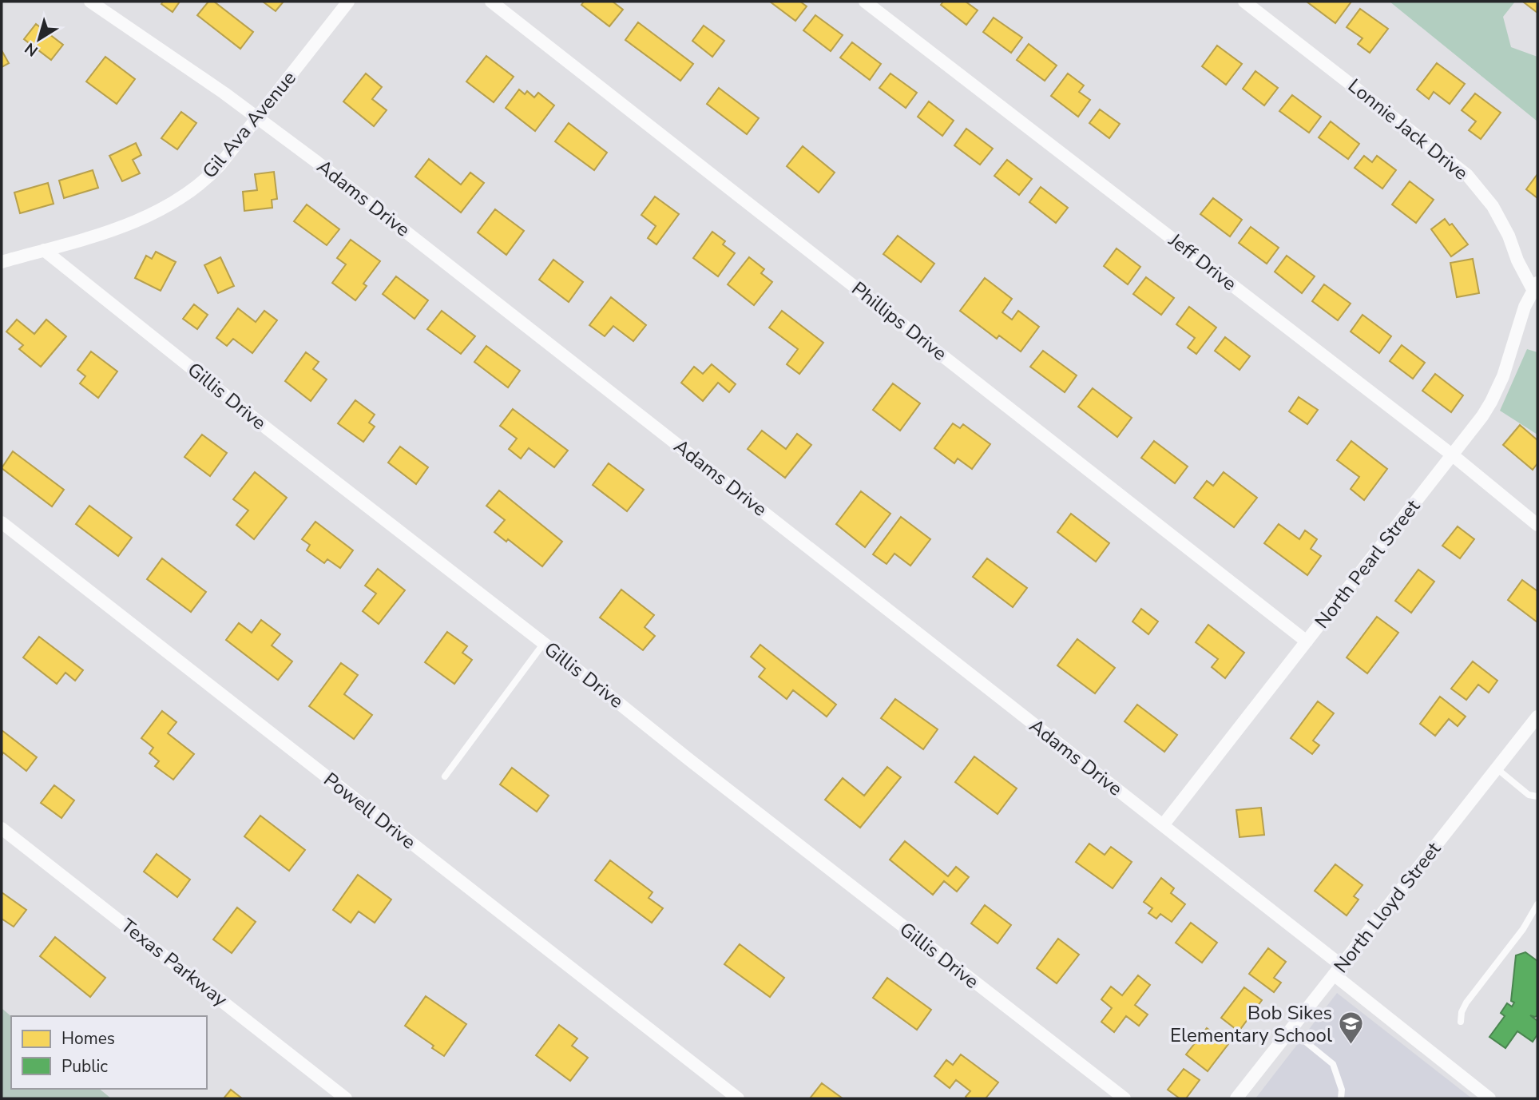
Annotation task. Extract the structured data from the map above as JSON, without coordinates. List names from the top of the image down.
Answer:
{
  "streets": {
    "street": [
      "Gil Ava Avenue",
      "Lonnie Jack Drive",
      "Adams Drive",
      "Jeff Drive",
      "Phillips Drive",
      "Gillis Drive",
      "North Pearl Street",
      "Powell Drive",
      "North Lloyd Street",
      "Texas Parkway"
    ]
  },
  "crossings": [
    ["Gil Ava Avenue", "Adams Drive"],
    ["Gil Ava Avenue", "Gillis Drive"],
    ["Lonnie Jack Drive", "North Pearl Street"],
    ["Adams Drive", "North Pearl Street"],
    ["Adams Drive", "North Lloyd Street"],
    ["Jeff Drive", "North Pearl Street"],
    ["Phillips Drive", "North Pearl Street"]
  ],
  "places": {
    "school or university": ["Bob Sikes Elementary School"]
  },
  "legend": ["Homes", "Public"],
  "north": "bottom left"
}
